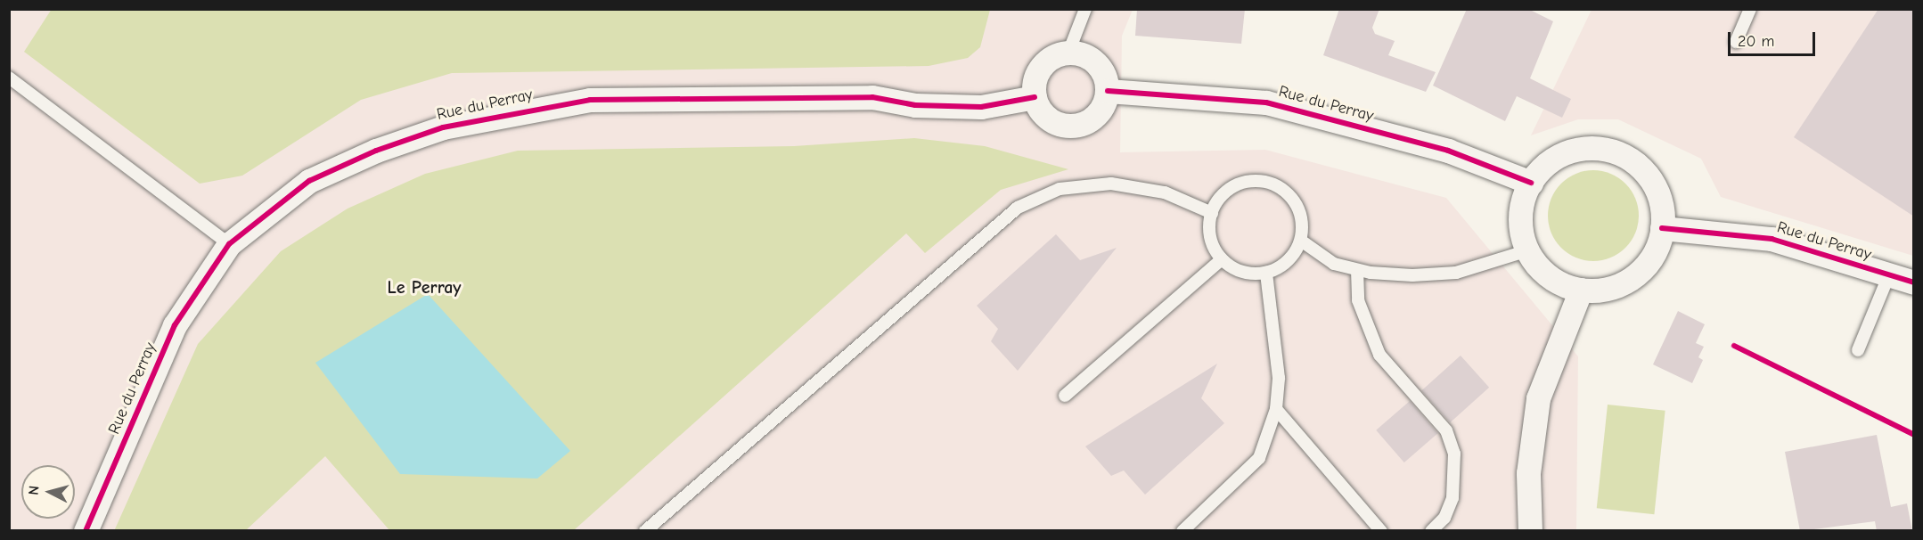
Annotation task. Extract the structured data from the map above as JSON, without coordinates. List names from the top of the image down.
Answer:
{
  "streets": {
    "street": ["Rue du Perray"]
  },
  "districts": ["Le Perray"],
  "scale_bar": "20 m",
  "north": "left"
}
